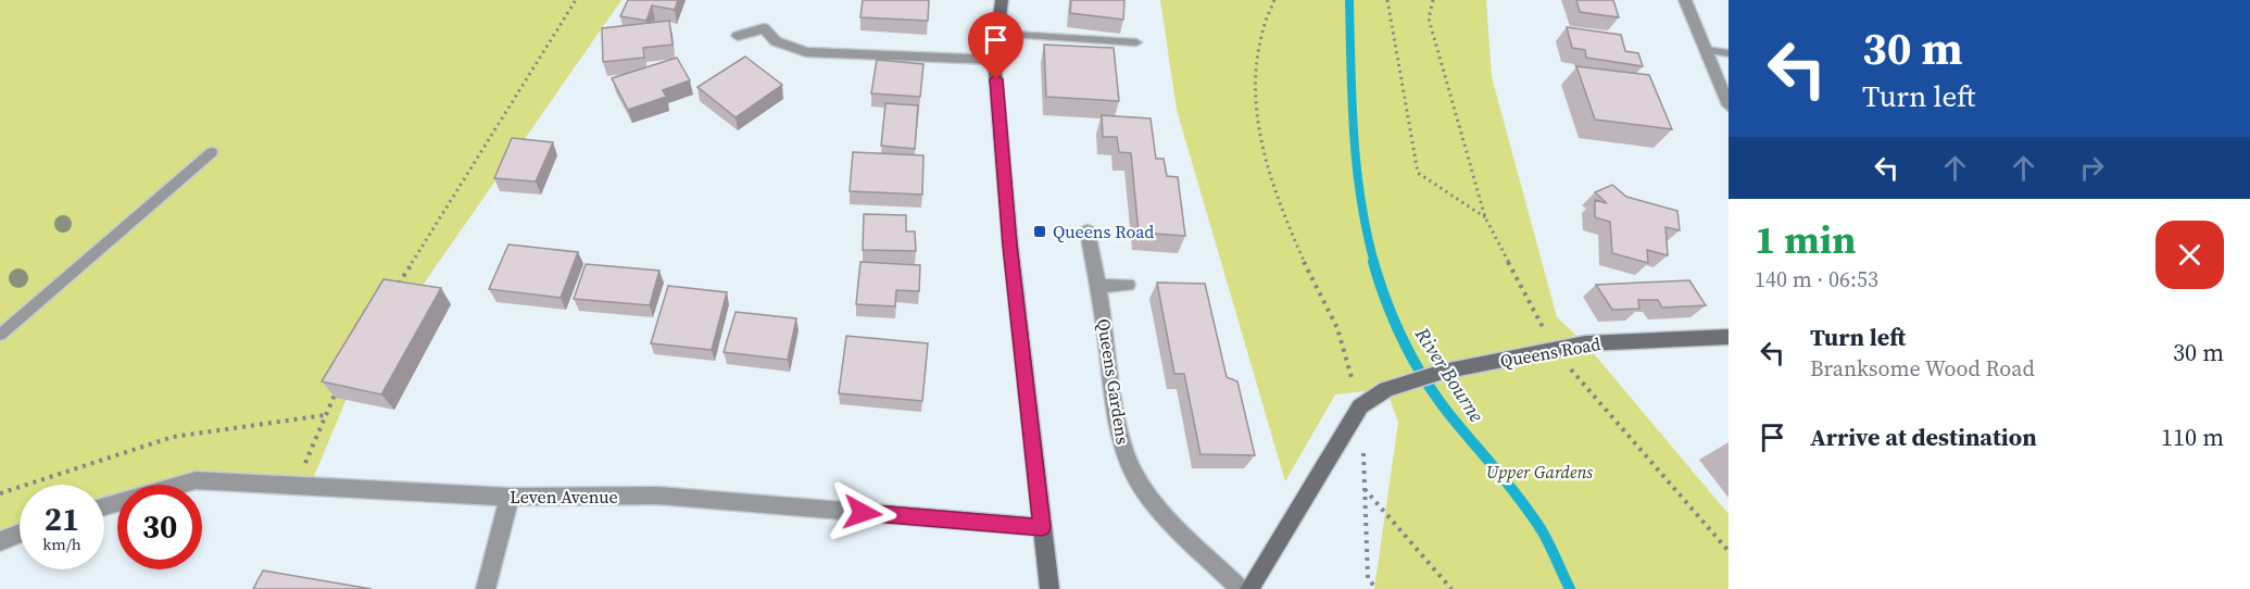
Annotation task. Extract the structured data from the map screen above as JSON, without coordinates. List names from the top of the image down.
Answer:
{
  "streets": {
    "street": ["Queens Road", "Queens Gardens", "Leven Avenue"]
  },
  "water": ["River Bourne"],
  "parks": ["Upper Gardens"],
  "places": {
    "transit": ["Queens Road"]
  },
  "page": {
    "turn": ["30 m", "Turn left"],
    "heading": ["1 min", "140 m · 06:53"],
    "list": [
      {
        "name": "Turn left",
        "note": "Branksome Wood Road",
        "value": "30 m"
      },
      {
        "name": "Arrive at destination",
        "value": "110 m"
      }
    ],
    "speed": "21 km/h",
    "limit": "30"
  }
}
